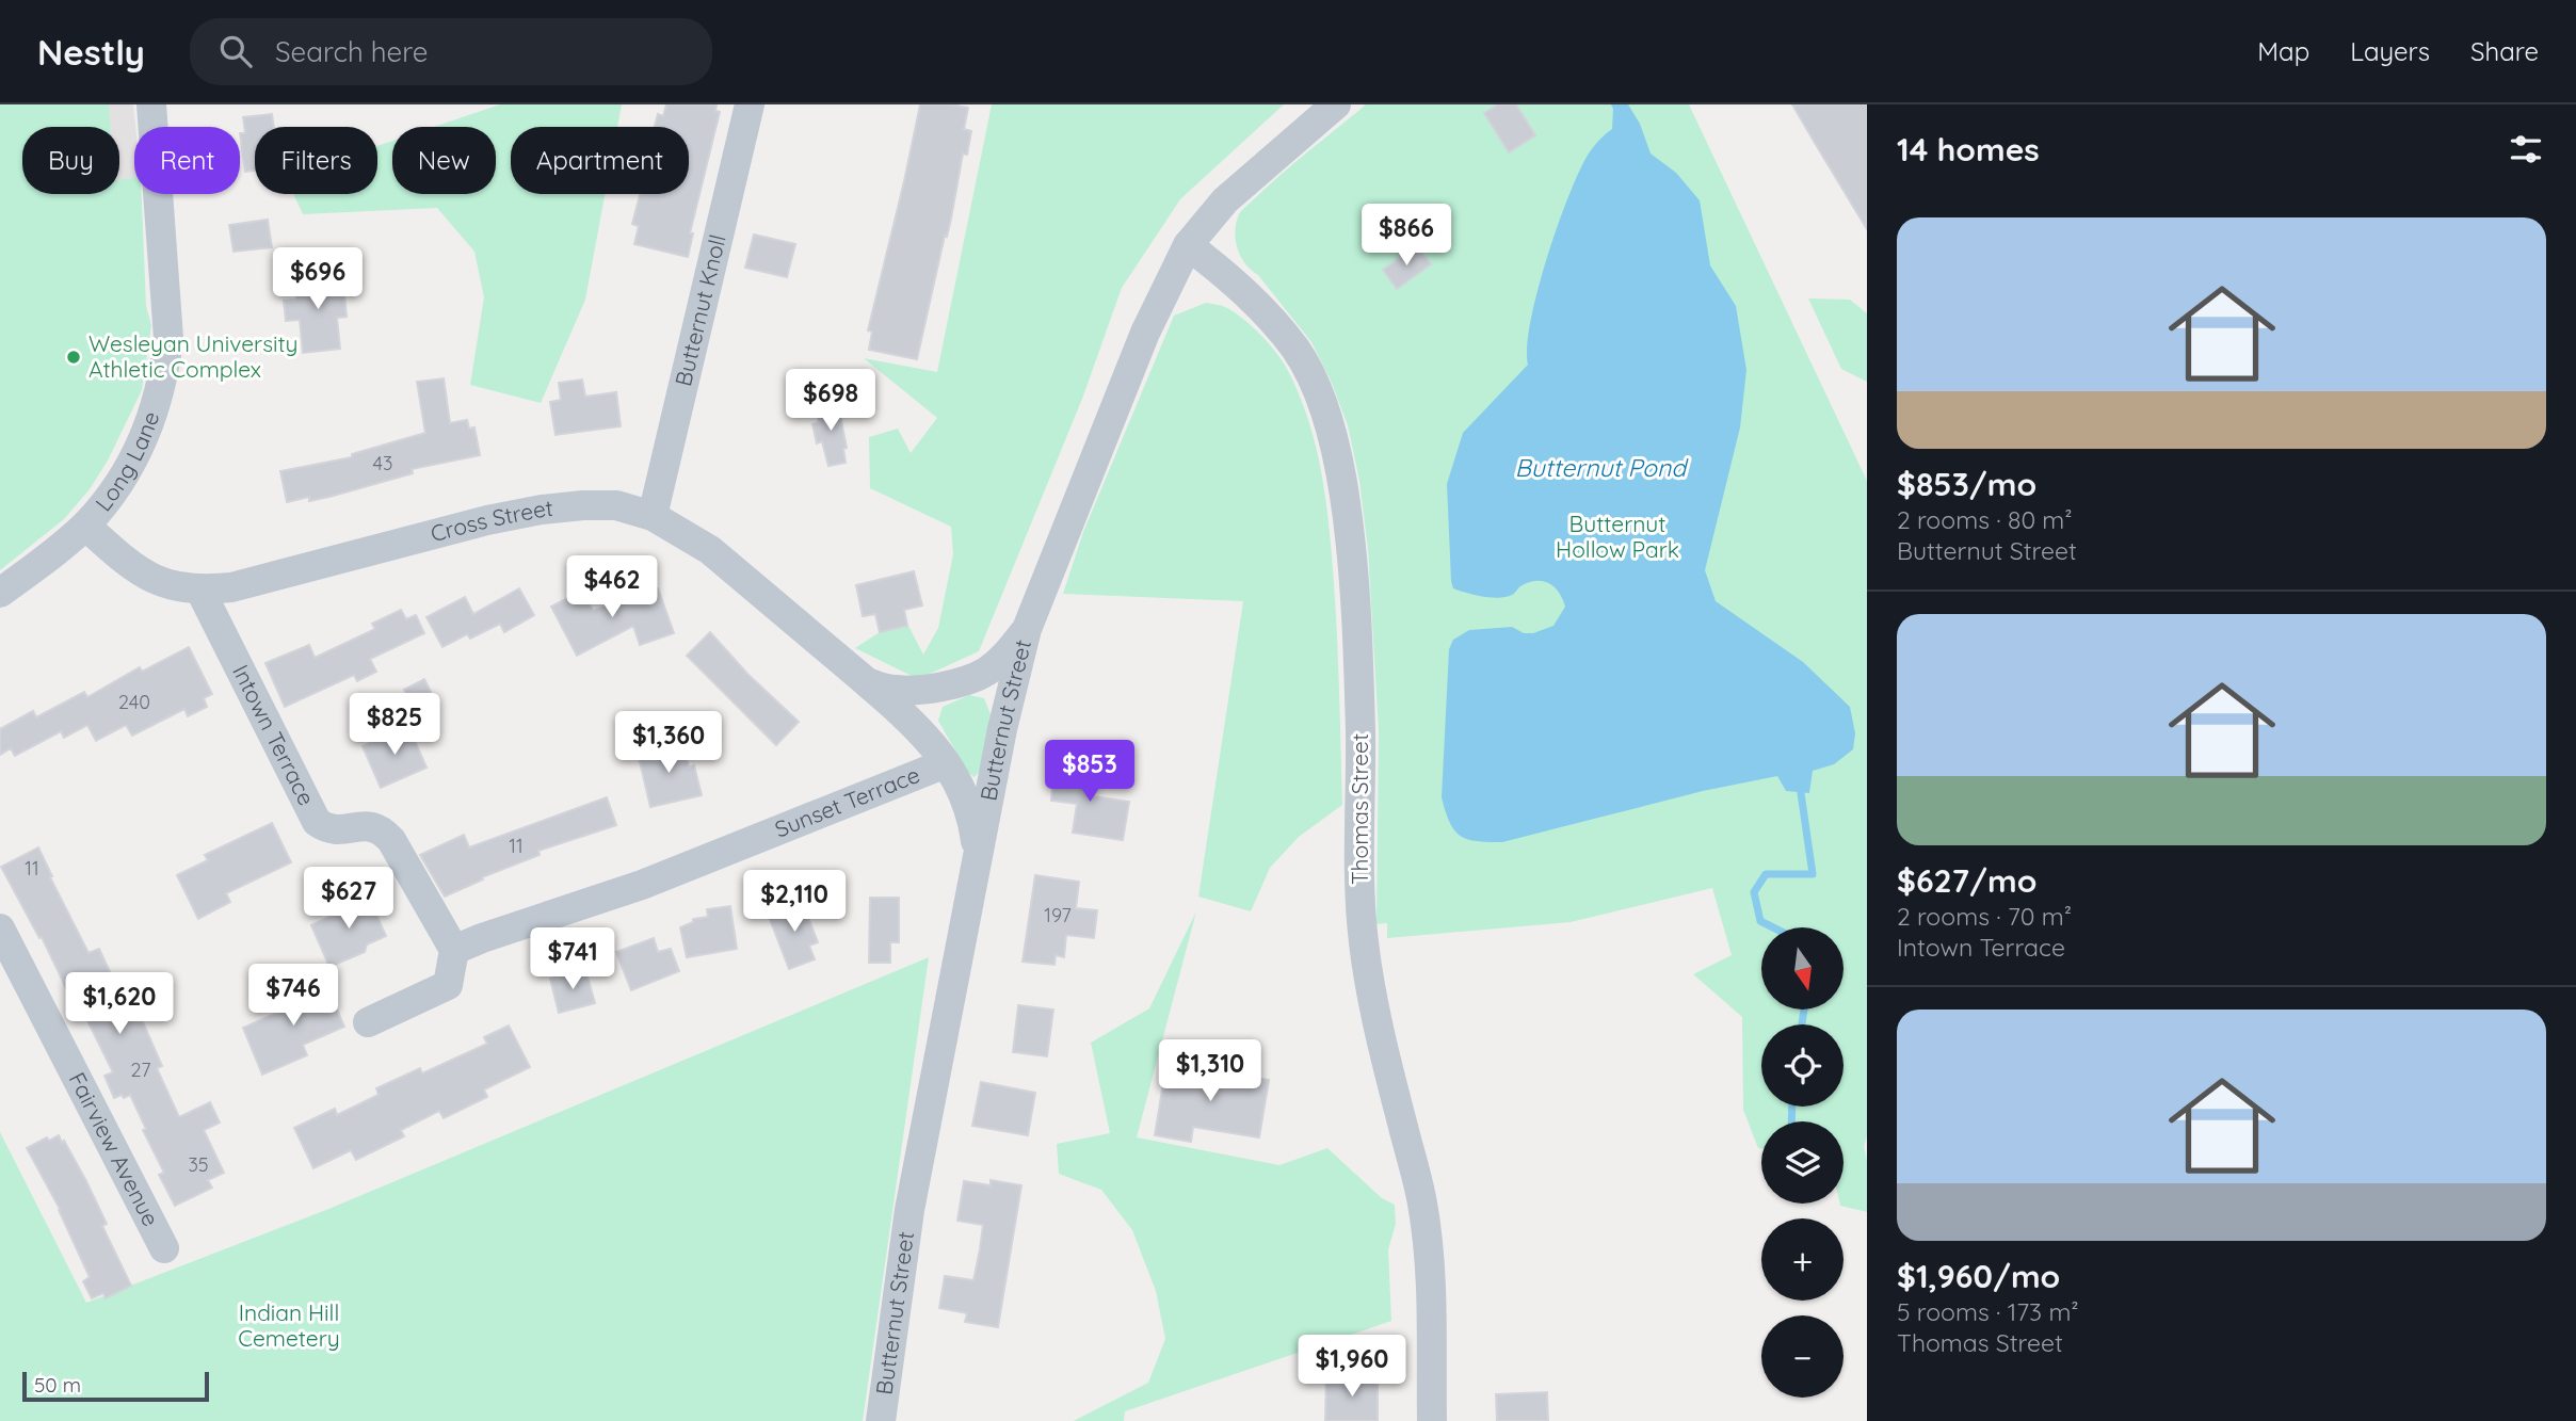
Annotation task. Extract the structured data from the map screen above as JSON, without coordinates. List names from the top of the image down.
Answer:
{
  "streets": {
    "street": [
      "Butternut Knoll",
      "Long Lane",
      "Cross Street",
      "Butternut Street",
      "Intown Terrace",
      "Sunset Terrace",
      "Thomas Street",
      "Fairview Avenue"
    ]
  },
  "crossings": [
    ["Butternut Knoll", "Cross Street"],
    ["Long Lane", "Cross Street"],
    ["Cross Street", "Butternut Street"],
    ["Cross Street", "Intown Terrace"],
    ["Cross Street", "Sunset Terrace"],
    ["Butternut Street", "Thomas Street"],
    ["Intown Terrace", "Sunset Terrace"]
  ],
  "water": ["Butternut Pond"],
  "parks": ["Butternut Hollow Park", "Indian Hill Cemetery"],
  "places": ["Wesleyan University Athletic Complex"],
  "house_numbers": [
    "43",
    "240",
    "11",
    "11",
    "197",
    "27",
    "35"
  ],
  "scale_bar": "50 m",
  "north": "bottom",
  "page": {
    "header": "Nestly",
    "search": "Search here",
    "nav": ["Map", "Layers", "Share"],
    "heading": "14 homes",
    "chip": [
      "Buy",
      "Rent",
      "Filters",
      "New",
      "Apartment"
    ],
    "list": [
      {
        "name": "$853/mo",
        "note": "2 rooms · 80 m² · Butternut Street"
      },
      {
        "name": "$627/mo",
        "note": "2 rooms · 70 m² · Intown Terrace"
      },
      {
        "name": "$1,960/mo",
        "note": "5 rooms · 173 m² · Thomas Street"
      }
    ],
    "price": [
      "$866",
      "$696",
      "$698",
      "$462",
      "$825",
      "$1,360",
      "$853",
      "$627",
      "$2,110",
      "$741",
      "$746",
      "$1,620",
      "$1,310",
      "$1,960"
    ],
    "map_buttons": ["+", "−"],
    "scale": "50 m"
  }
}
